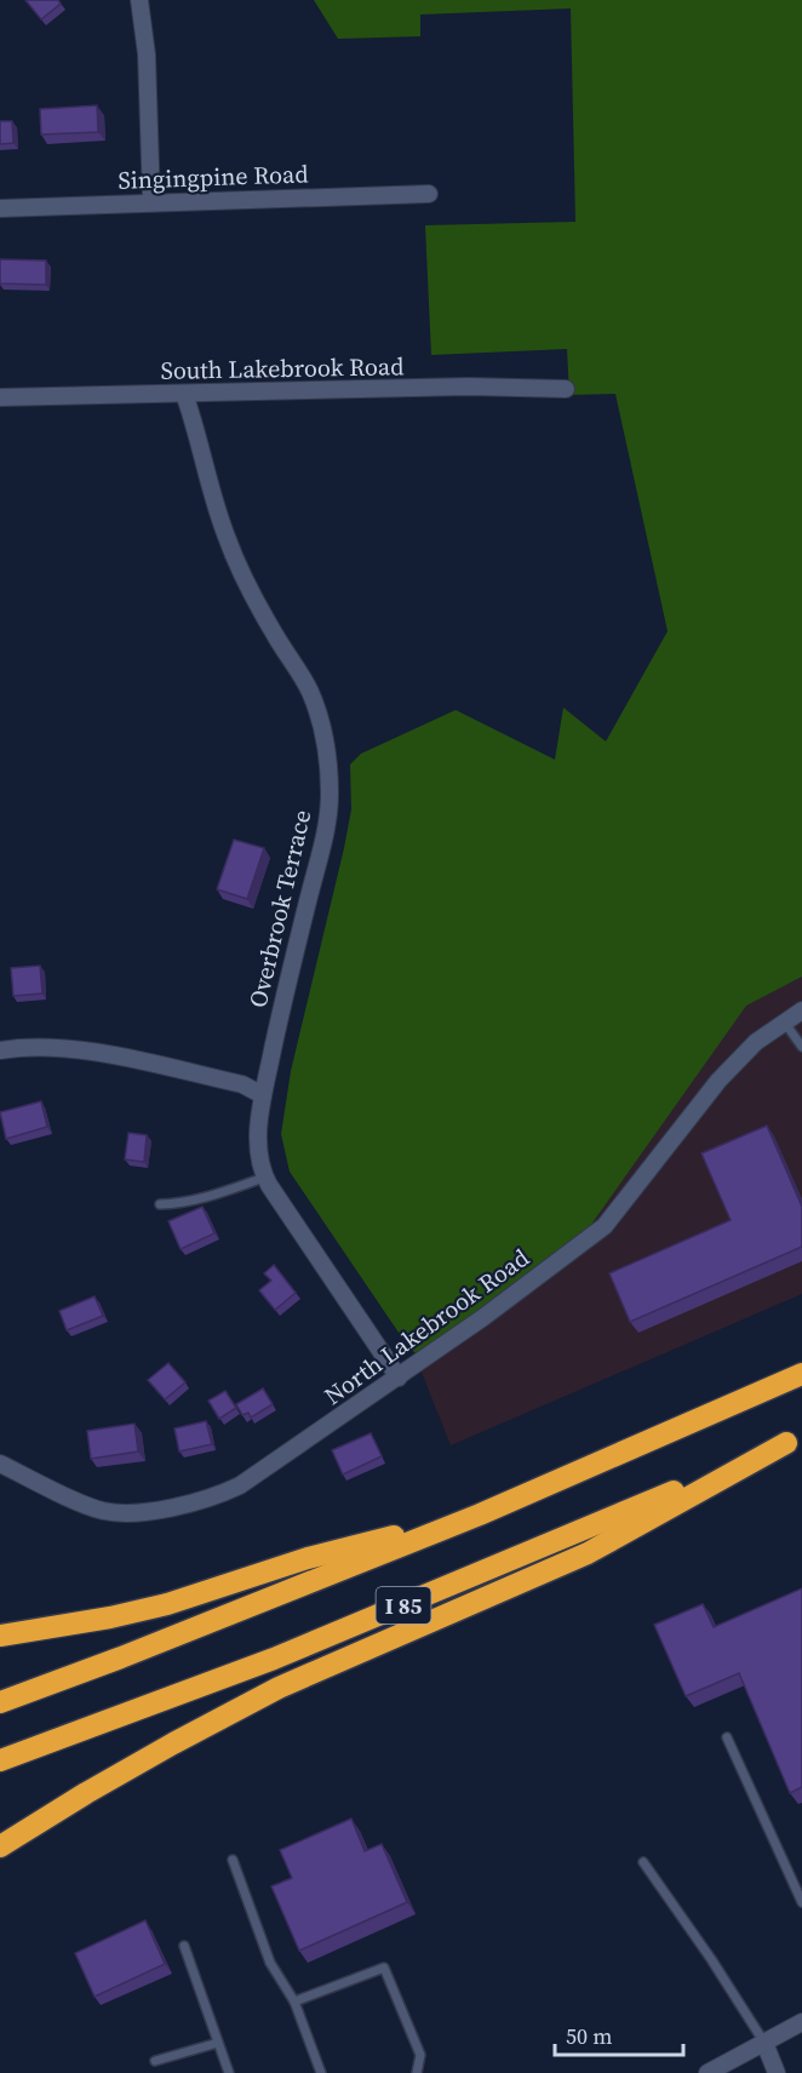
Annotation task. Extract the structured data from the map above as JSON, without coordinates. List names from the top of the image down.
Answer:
{
  "streets": {
    "highway": ["I 85"],
    "street": [
      "Singingpine Road",
      "South Lakebrook Road",
      "Overbrook Terrace",
      "North Lakebrook Road"
    ]
  },
  "crossings": [
    ["South Lakebrook Road", "Overbrook Terrace"],
    ["Overbrook Terrace", "North Lakebrook Road"]
  ],
  "scale_bar": "50 m"
}
